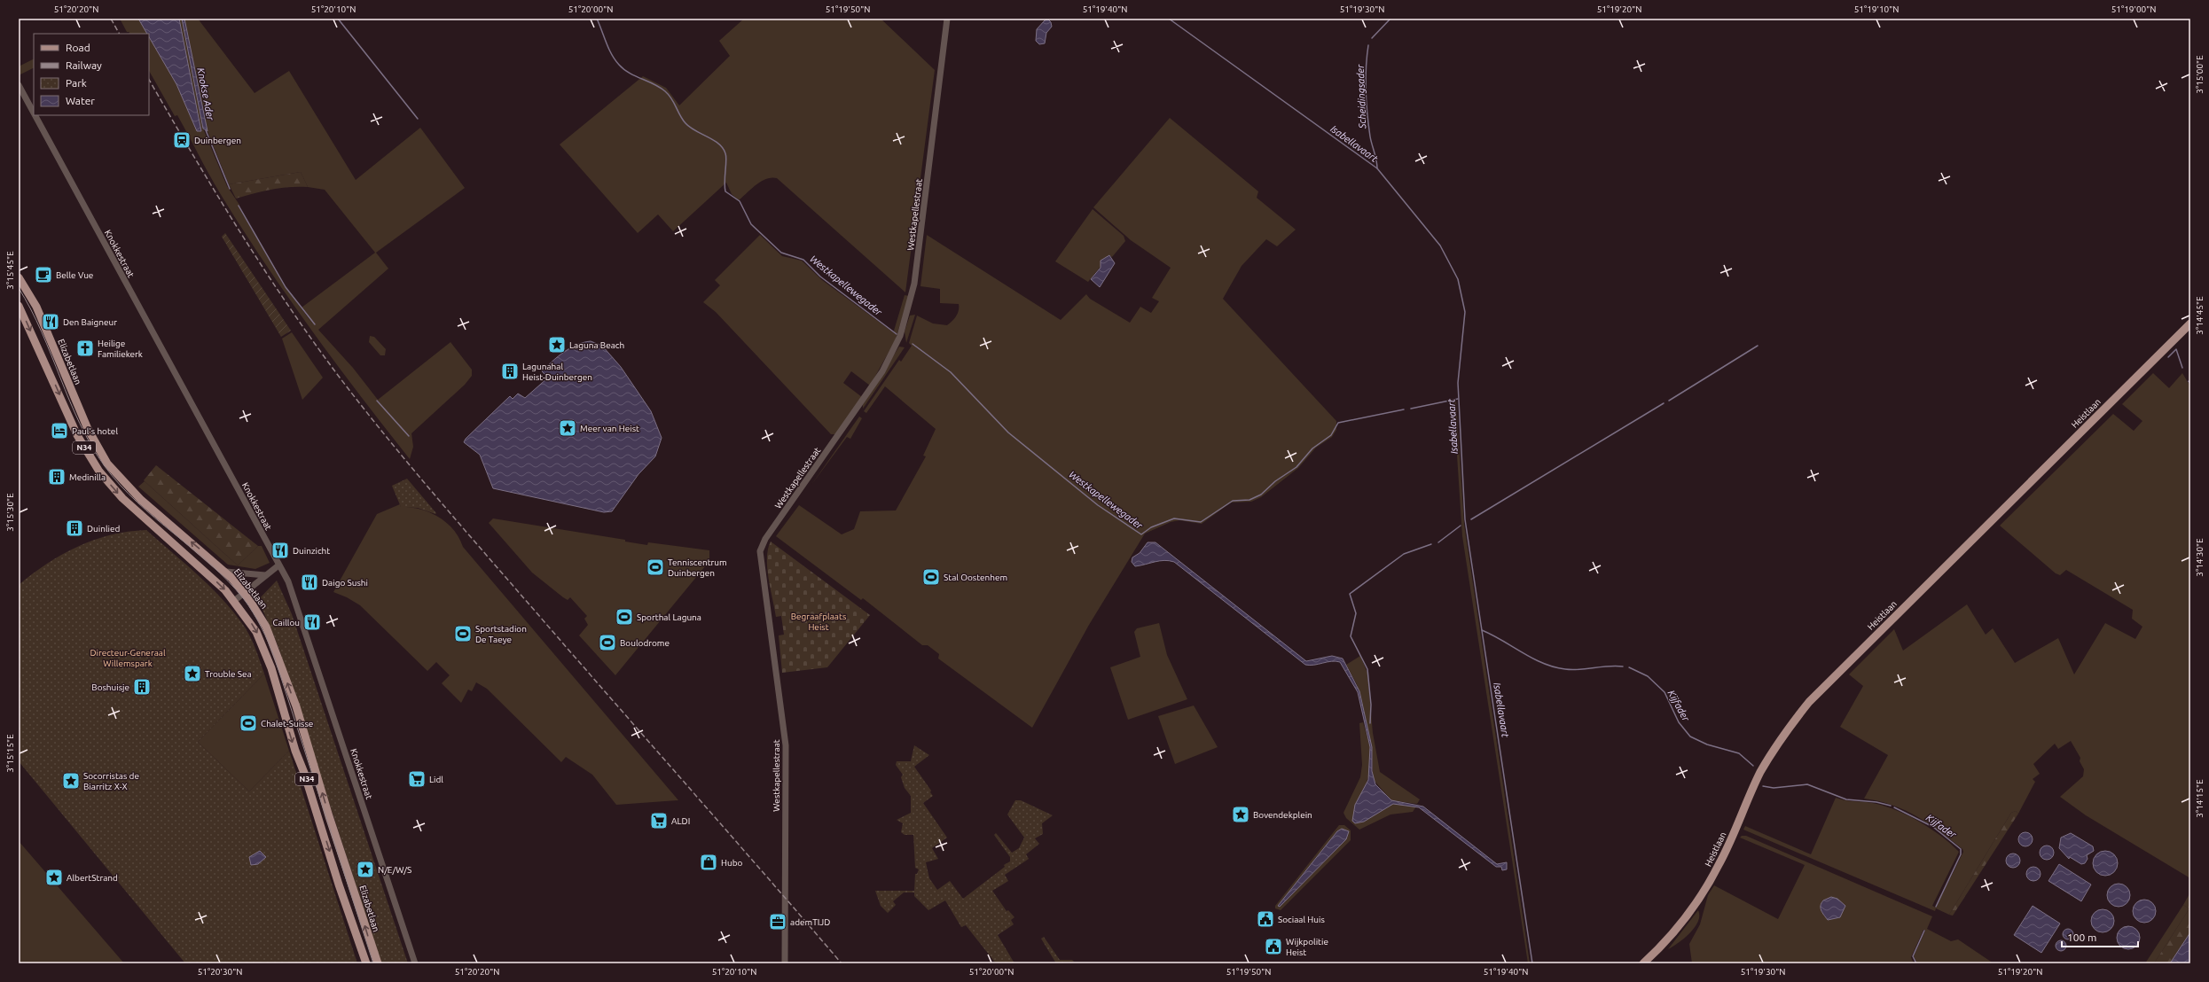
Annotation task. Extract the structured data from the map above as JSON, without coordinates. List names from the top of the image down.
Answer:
{
  "streets": {
    "main road": ["Elizabetlaan", "Heistlaan", "N34"],
    "street": ["Westkapellestraat", "Knokkestraat"]
  },
  "water": [
    "Knokse Ader",
    "Scheidingsader",
    "Isabellavaart",
    "Westkapellewegader",
    "Kijfader"
  ],
  "parks": ["Begraafplaats Heist", "Directeur-Generaal Willemspark"],
  "places": {
    "station": ["Duinbergen"],
    "cafe": ["Belle Vue"],
    "restaurant": [
      "Den Baigneur",
      "Duinzicht",
      "Daigo Sushi",
      "Caillou"
    ],
    "place": [
      "Laguna Beach",
      "Meer van Heist",
      "Trouble Sea",
      "Socorristas de Biarritz X-X",
      "Bovendekplein",
      "N/E/W/S",
      "AlbertStrand"
    ],
    "church": ["Heilige Familiekerk"],
    "building": [
      "Lagunahal Heist-Duinbergen",
      "Medinilla",
      "Duinlied",
      "Boshuisje"
    ],
    "hotel": ["Paul's hotel"],
    "sports": [
      "Tenniscentrum Duinbergen",
      "Stal Oostenhem",
      "Sporthal Laguna",
      "Sportstadion De Taeye",
      "Boulodrome",
      "Chalet-Suisse"
    ],
    "supermarket": ["Lidl", "ALDI"],
    "shop": ["Hubo"],
    "public building": ["Sociaal Huis", "Wijkpolitie Heist"],
    "office": ["ademTIJD"]
  },
  "legend": [
    "Road",
    "Railway",
    "Park",
    "Water"
  ],
  "scale_bar": "100 m",
  "coordinates": [
    "51°20'20\"N",
    "51°20'10\"N",
    "51°20'00\"N",
    "51°19'50\"N",
    "51°19'40\"N",
    "51°19'30\"N",
    "51°19'20\"N",
    "51°19'10\"N",
    "51°19'00\"N",
    "3°15'00\"E",
    "3°15'45\"E",
    "3°14'45\"E",
    "3°15'30\"E",
    "3°14'30\"E",
    "3°15'15\"E",
    "3°14'15\"E",
    "51°20'30\"N"
  ]
}
